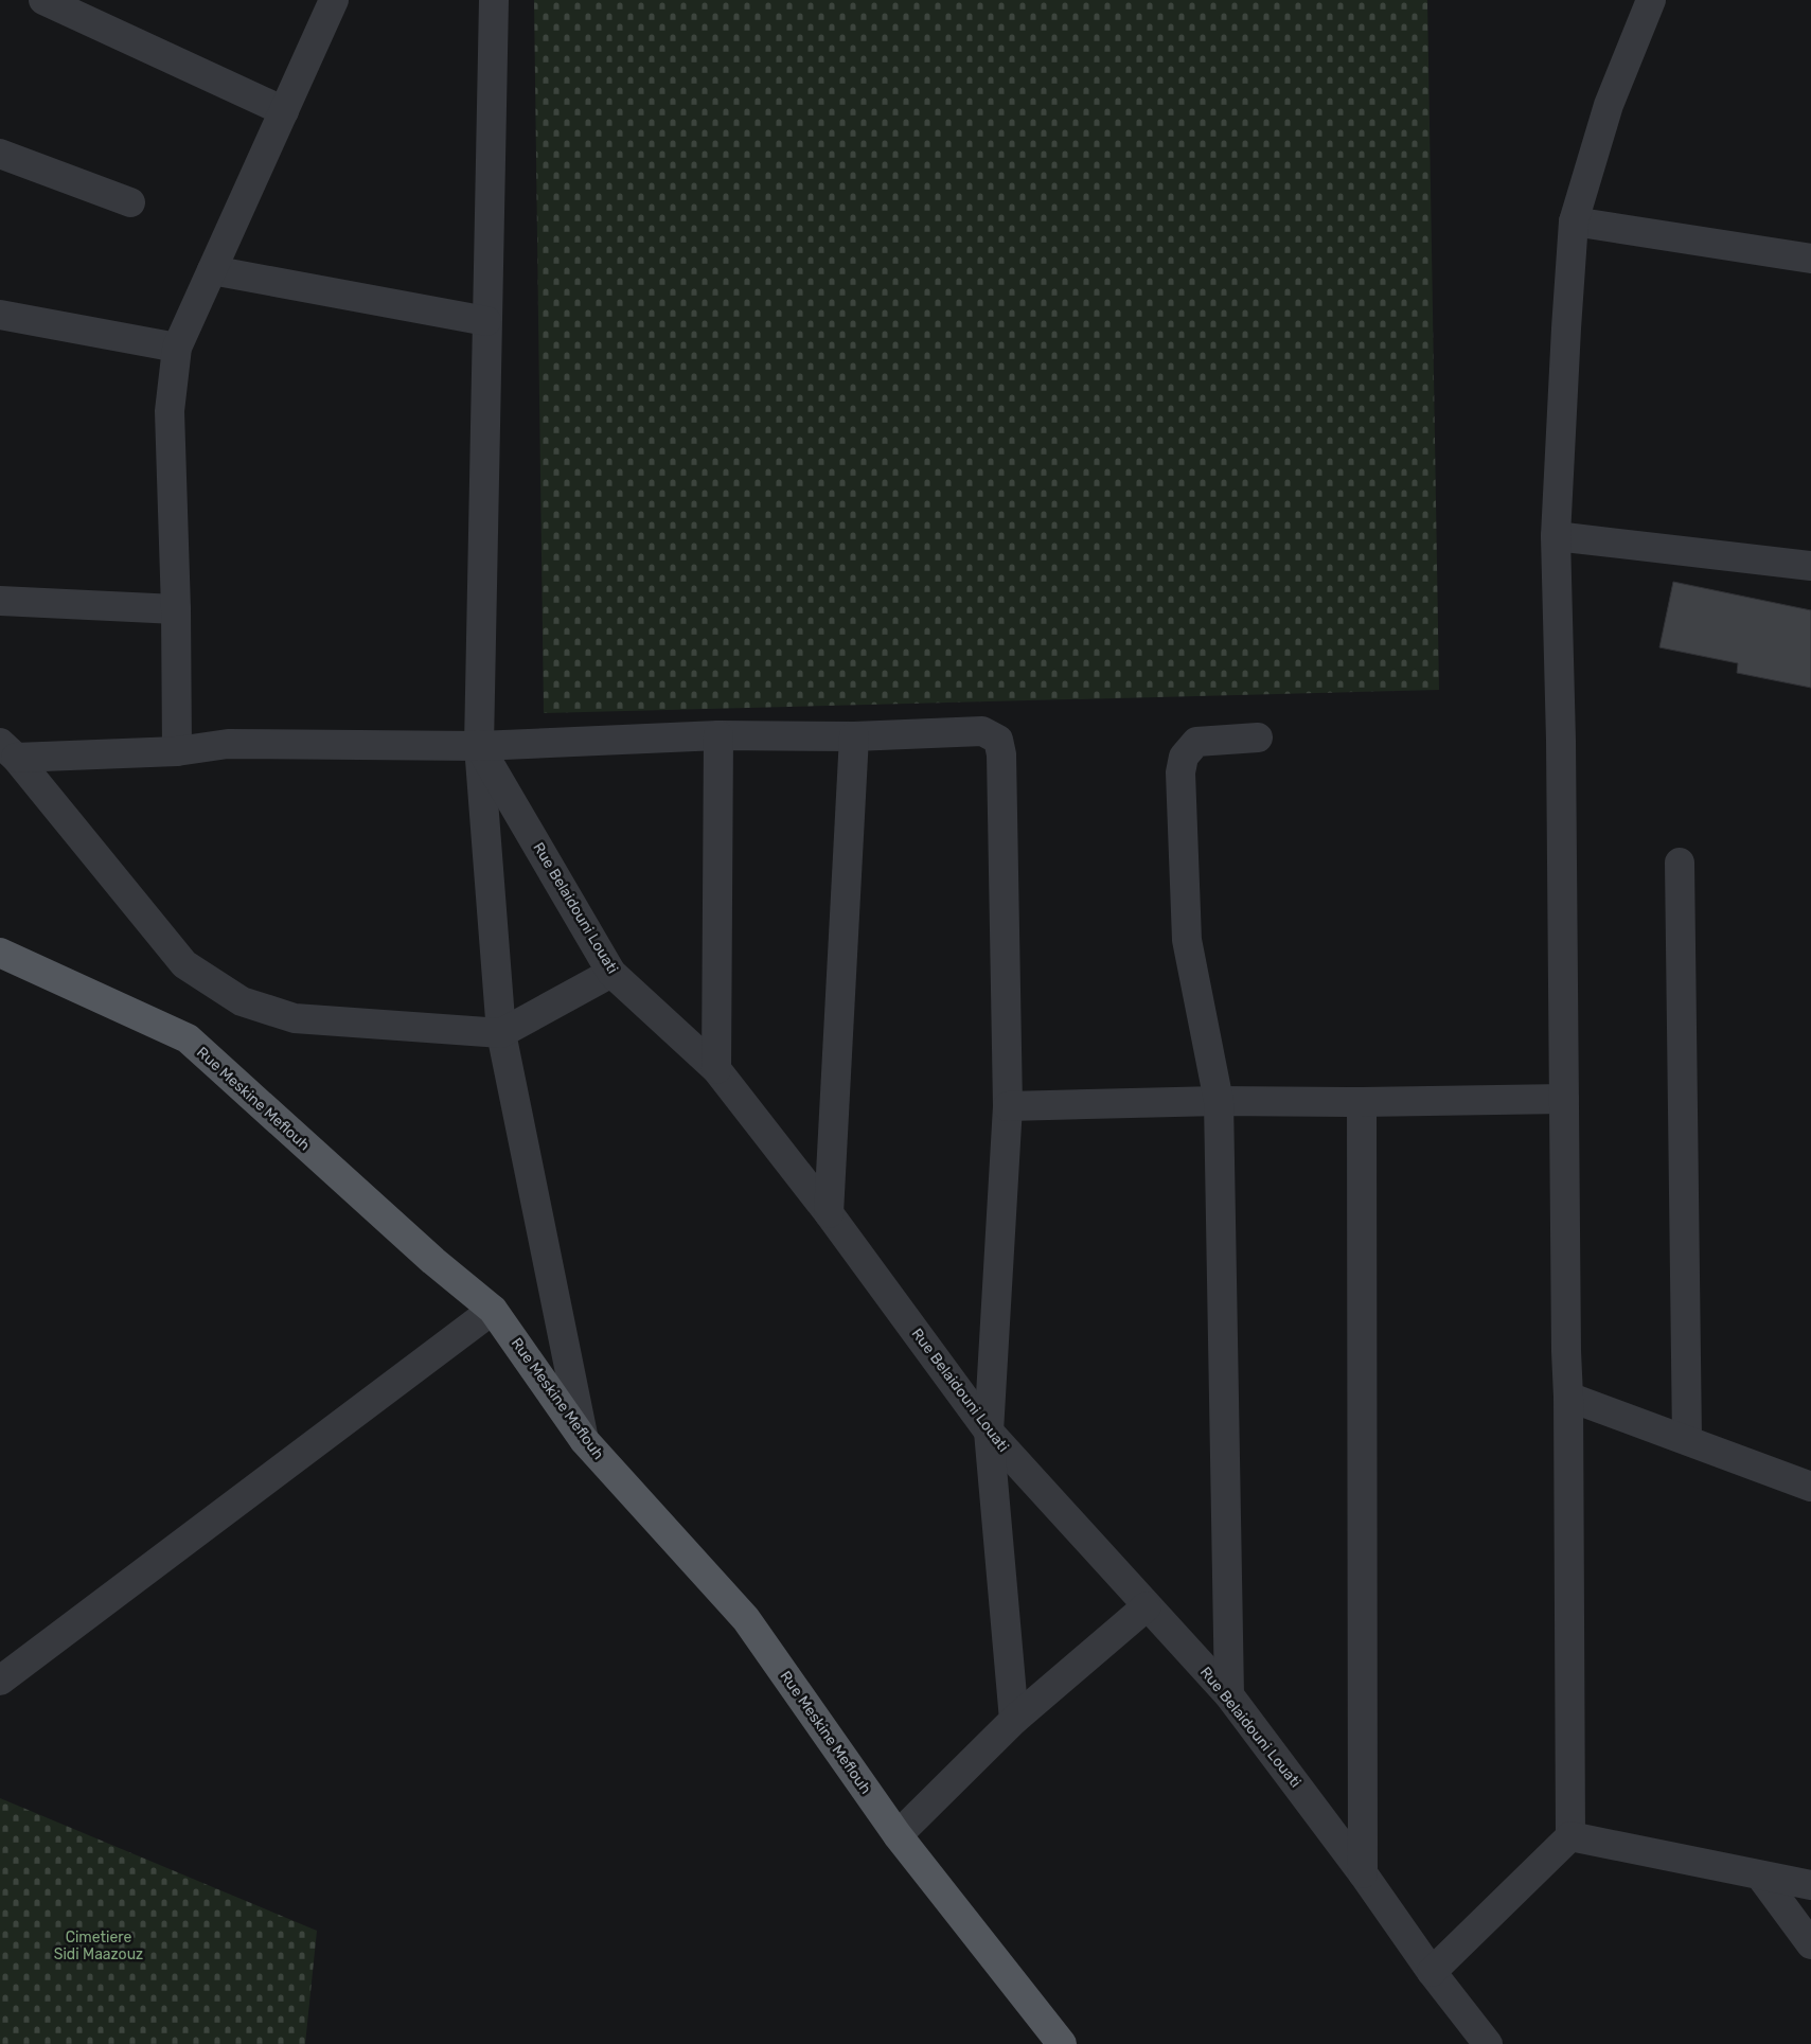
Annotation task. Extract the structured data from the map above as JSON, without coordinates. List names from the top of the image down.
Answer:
{
  "streets": {
    "main road": ["Rue Meskine Meflouh"],
    "street": ["Rue Belaidouni Louati"]
  },
  "parks": ["Cimetiere Sidi Maazouz"]
}
